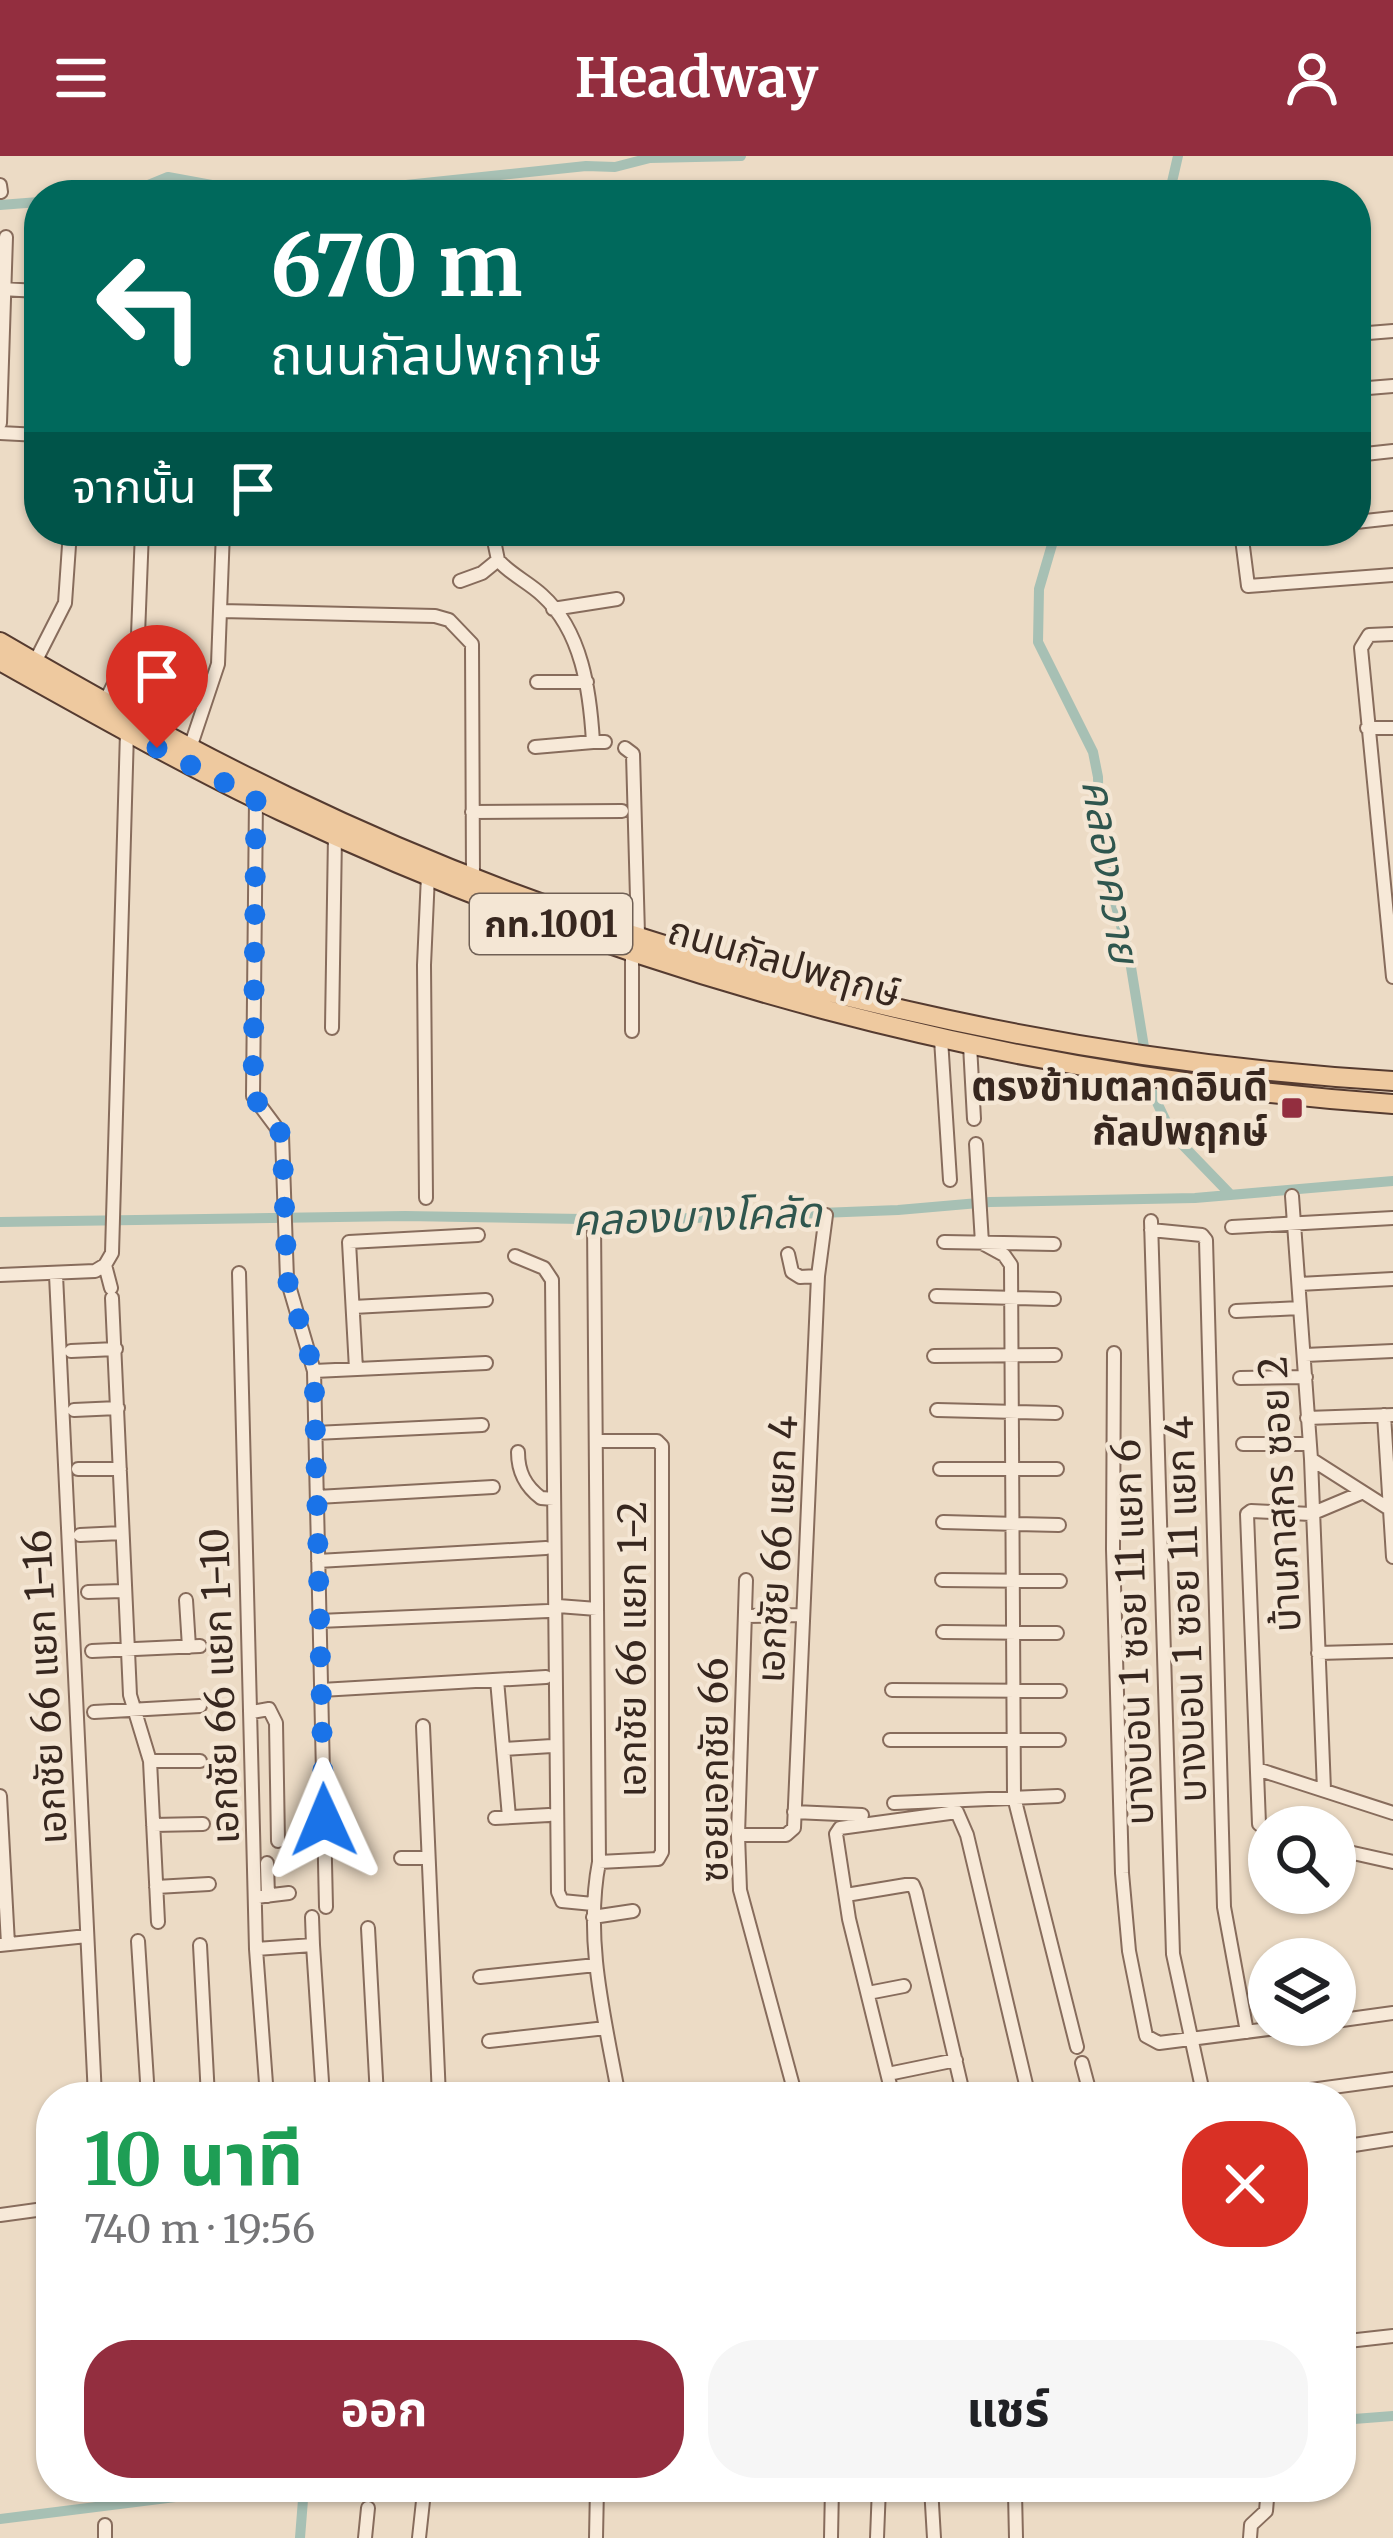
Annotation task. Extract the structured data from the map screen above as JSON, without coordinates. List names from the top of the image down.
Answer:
{
  "streets": {
    "main road": ["กท.1001", "ถนนกัลปพฤกษ์"],
    "street": [
      "บ้านภาสกร ซอย 2",
      "เอกชัย 66 แยก 4",
      "บางบอน 1 ซอย 11 แยก 4",
      "บางบอน 1 ซอย 11 แยก 6",
      "เอกชัย 66 แยก 1-2",
      "เอกชัย 66 แยก 1-10",
      "เอกชัย 66 แยก 1-16",
      "ซอยเอกชัย 66"
    ]
  },
  "crossings": [
    ["บางบอน 1 ซอย 11 แยก 4", "บางบอน 1 ซอย 11 แยก 6"]
  ],
  "water": ["คลองควาย", "คลองบางโคลัด"],
  "places": {
    "transit": ["ตรงข้ามตลาดอินดี กัลปพฤกษ์"]
  },
  "page": {
    "header": "Headway",
    "turn": ["670 m", "ถนนกัลปพฤกษ์"],
    "then": "จากนั้น",
    "heading": ["10 นาที", "740 m · 19:56"],
    "buttons": ["ออก", "แชร์"]
  }
}
